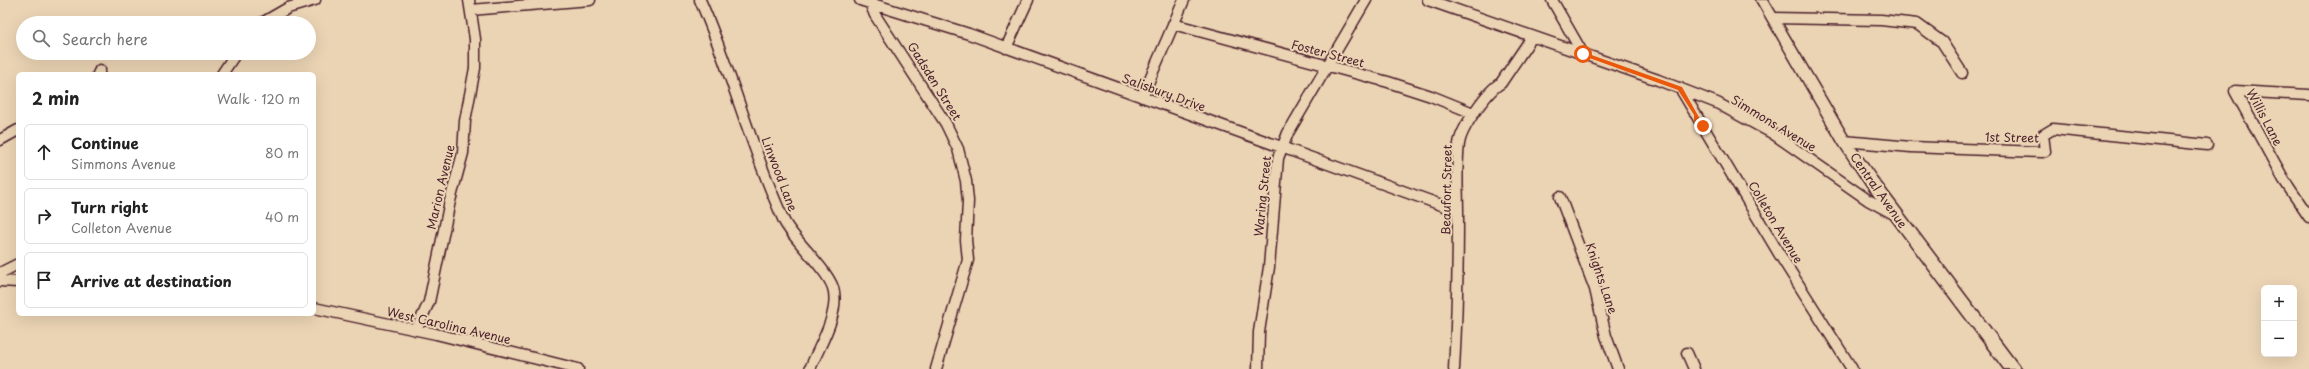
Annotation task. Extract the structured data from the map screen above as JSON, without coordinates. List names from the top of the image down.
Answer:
{
  "streets": {
    "street": [
      "Foster Street",
      "Gadsden Street",
      "Salisbury Drive",
      "Willis Lane",
      "Simmons Avenue",
      "1st Street",
      "Linwood Lane",
      "Marion Avenue",
      "Beaufort Street",
      "Central Avenue",
      "Waring Street",
      "Colleton Avenue",
      "Knights Lane",
      "West Carolina Avenue"
    ]
  },
  "crossings": [
    ["Foster Street", "Beaufort Street"],
    ["Foster Street", "Waring Street"],
    ["Gadsden Street", "Salisbury Drive"],
    ["Salisbury Drive", "Beaufort Street"],
    ["Salisbury Drive", "Waring Street"],
    ["Simmons Avenue", "Beaufort Street"],
    ["Simmons Avenue", "Central Avenue"],
    ["Simmons Avenue", "Colleton Avenue"],
    ["1st Street", "Central Avenue"],
    ["Marion Avenue", "West Carolina Avenue"]
  ],
  "page": {
    "search": "Search here",
    "heading": ["2 min", "Walk · 120 m"],
    "list": [
      ["Continue", "Simmons Avenue", "80 m"],
      ["Turn right", "Colleton Avenue", "40 m"],
      "Arrive at destination"
    ],
    "map_buttons": ["+", "−"]
  }
}
